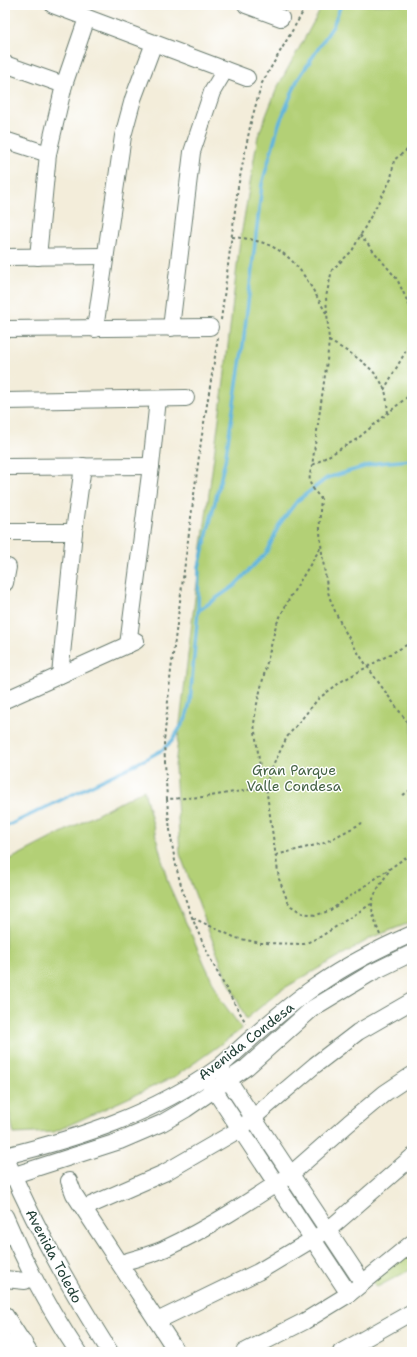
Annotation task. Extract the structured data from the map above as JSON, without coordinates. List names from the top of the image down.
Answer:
{
  "streets": {
    "street": ["Avenida Condesa", "Avenida Toledo"]
  },
  "crossings": [
    ["Avenida Condesa", "Avenida Toledo"]
  ],
  "parks": ["Gran Parque Valle Condesa"]
}
